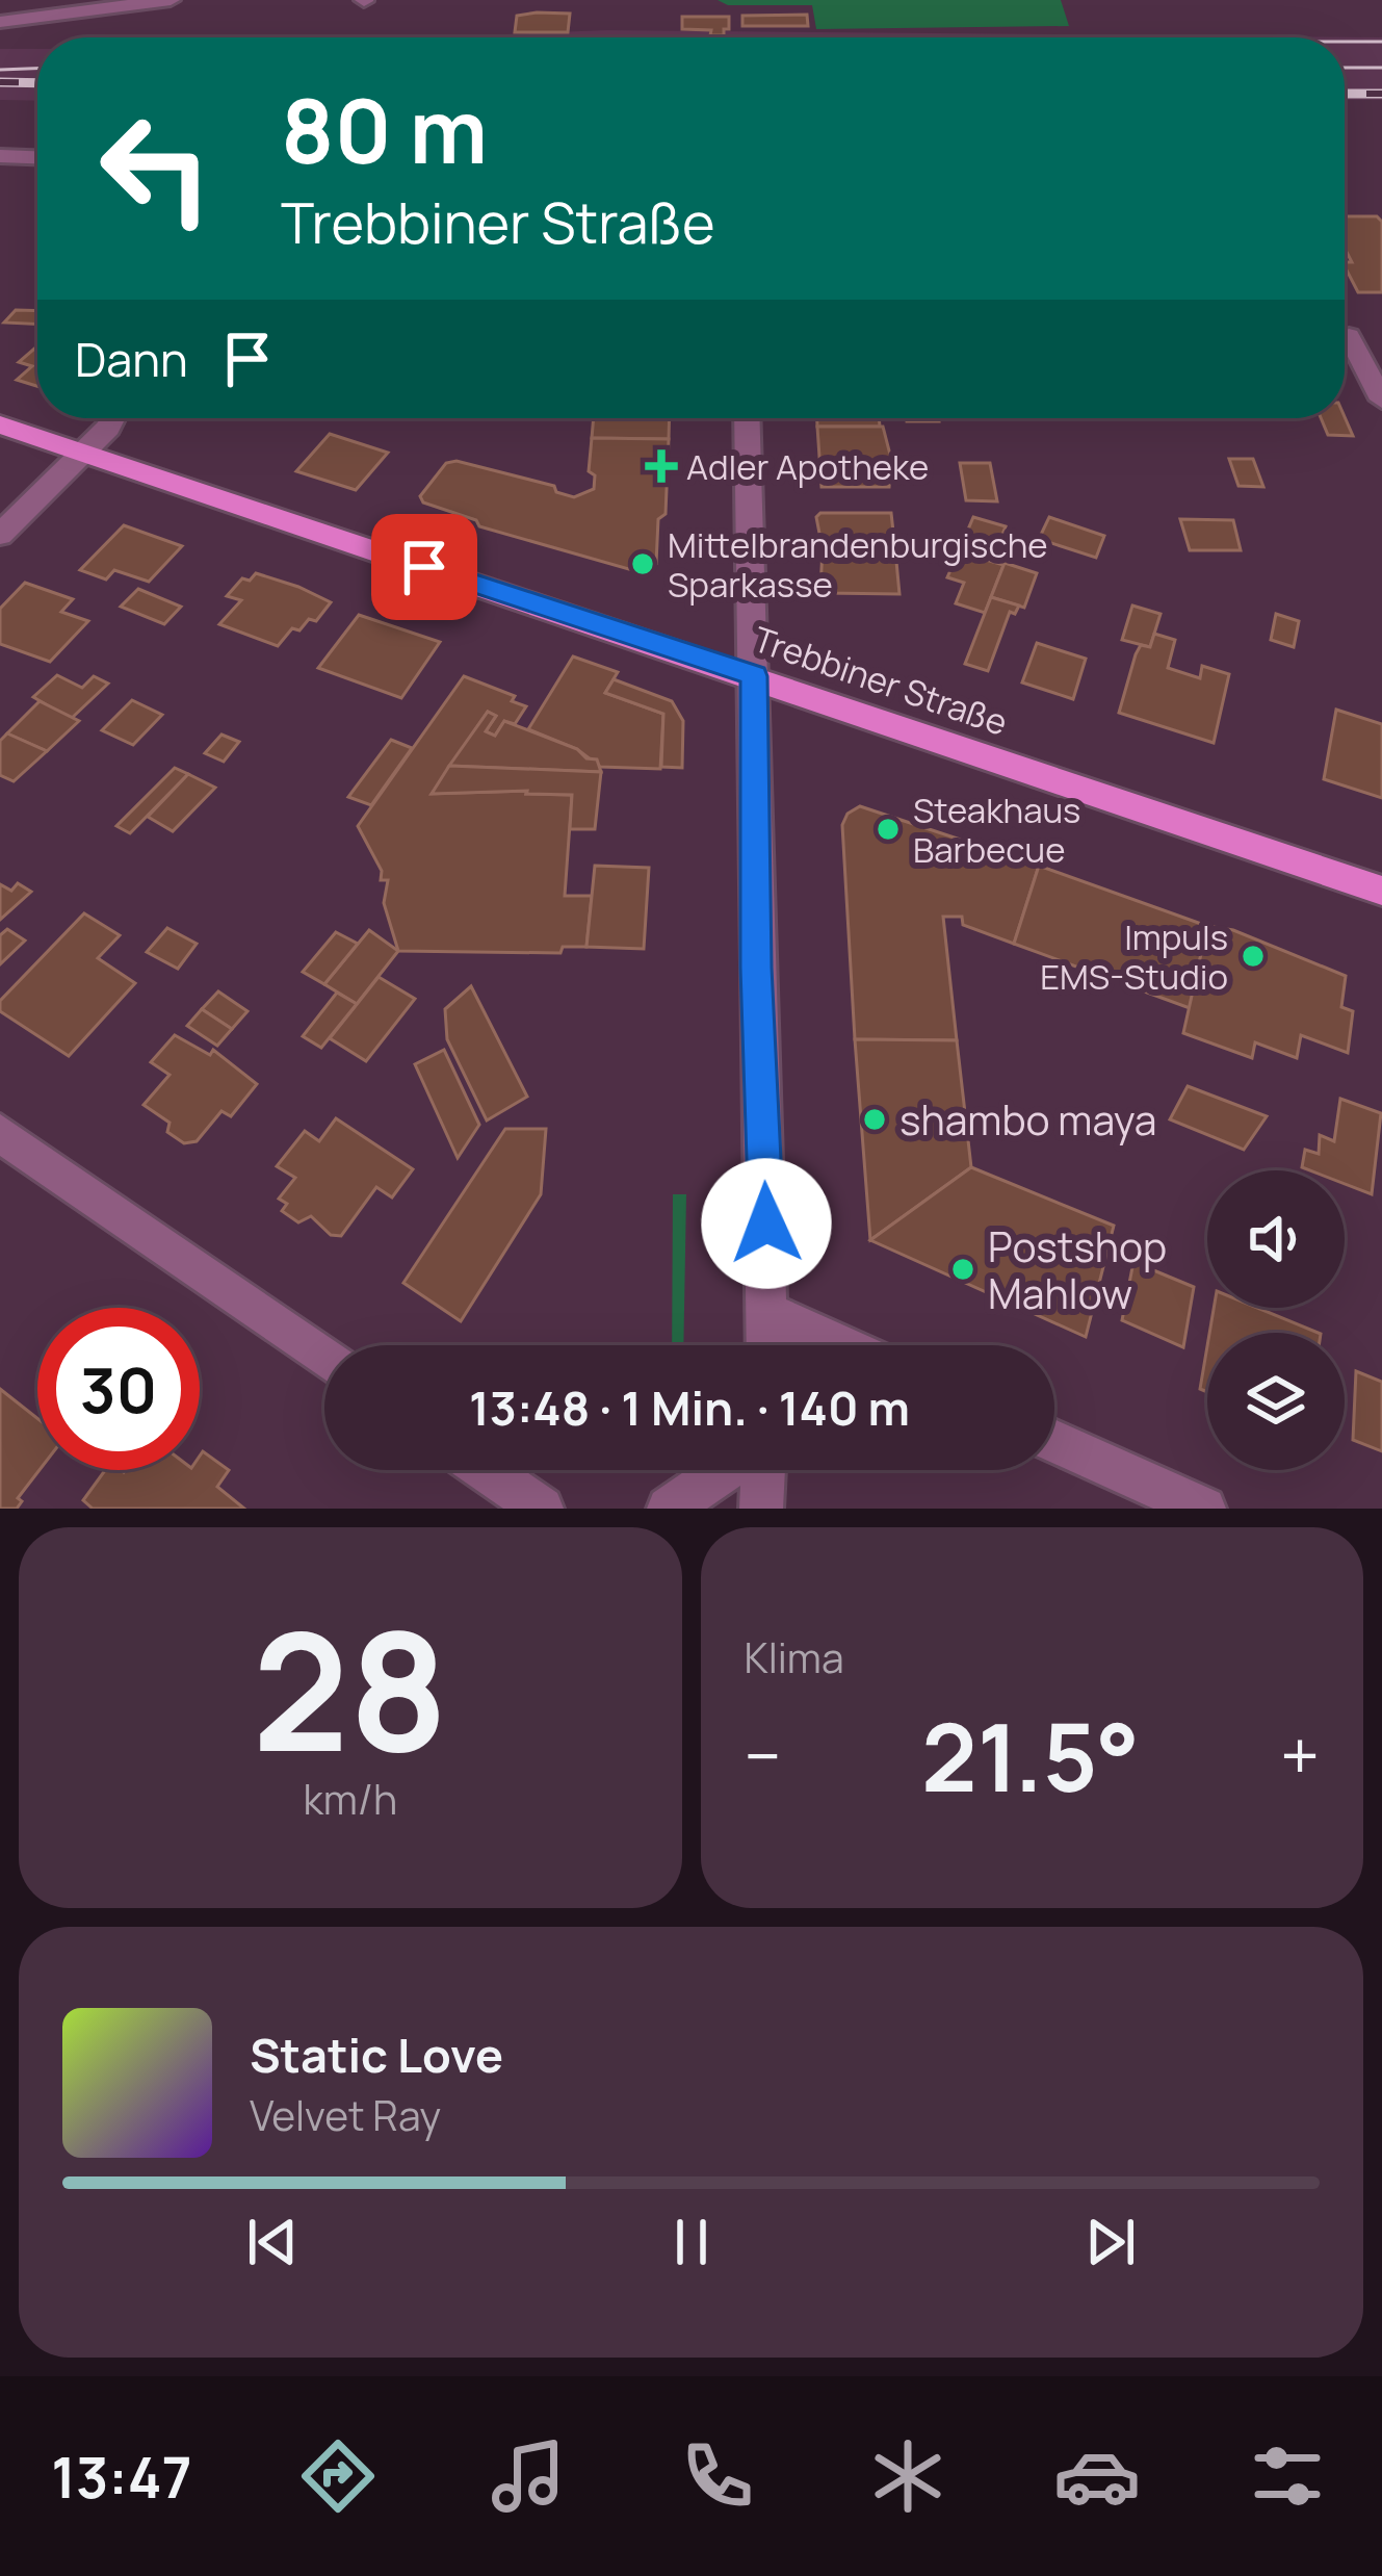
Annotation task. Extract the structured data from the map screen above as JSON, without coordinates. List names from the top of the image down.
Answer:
{
  "streets": {
    "main road": ["Trebbiner Straße"]
  },
  "places": {
    "health": ["Adler Apotheke"],
    "other": [
      "Mittelbrandenburgische Sparkasse",
      "Steakhaus Barbecue",
      "Impuls EMS-Studio",
      "shambo maya",
      "Postshop Mahlow"
    ]
  },
  "page": {
    "turn": ["80 m", "Trebbiner Straße"],
    "then": "Dann",
    "limit": "30",
    "trip": "13:48 · 1 Min. · 140 m",
    "tile": [
      ["28", "km/h"],
      "Klima"
    ],
    "heat": ["−", "21.5°", "+"],
    "song": ["Static Love", "Velvet Ray"],
    "tabs": "13:47"
  }
}
